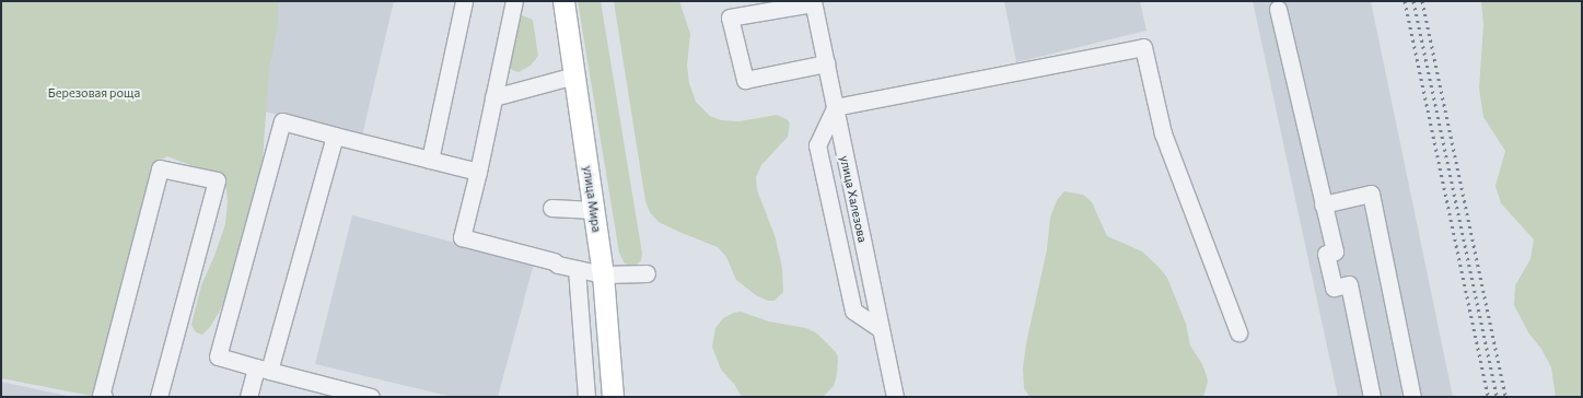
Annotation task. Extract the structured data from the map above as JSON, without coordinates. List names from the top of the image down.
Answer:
{
  "streets": {
    "main road": ["улица Мира"],
    "street": ["улица Халезова"]
  },
  "parks": ["Березовая роща"]
}
